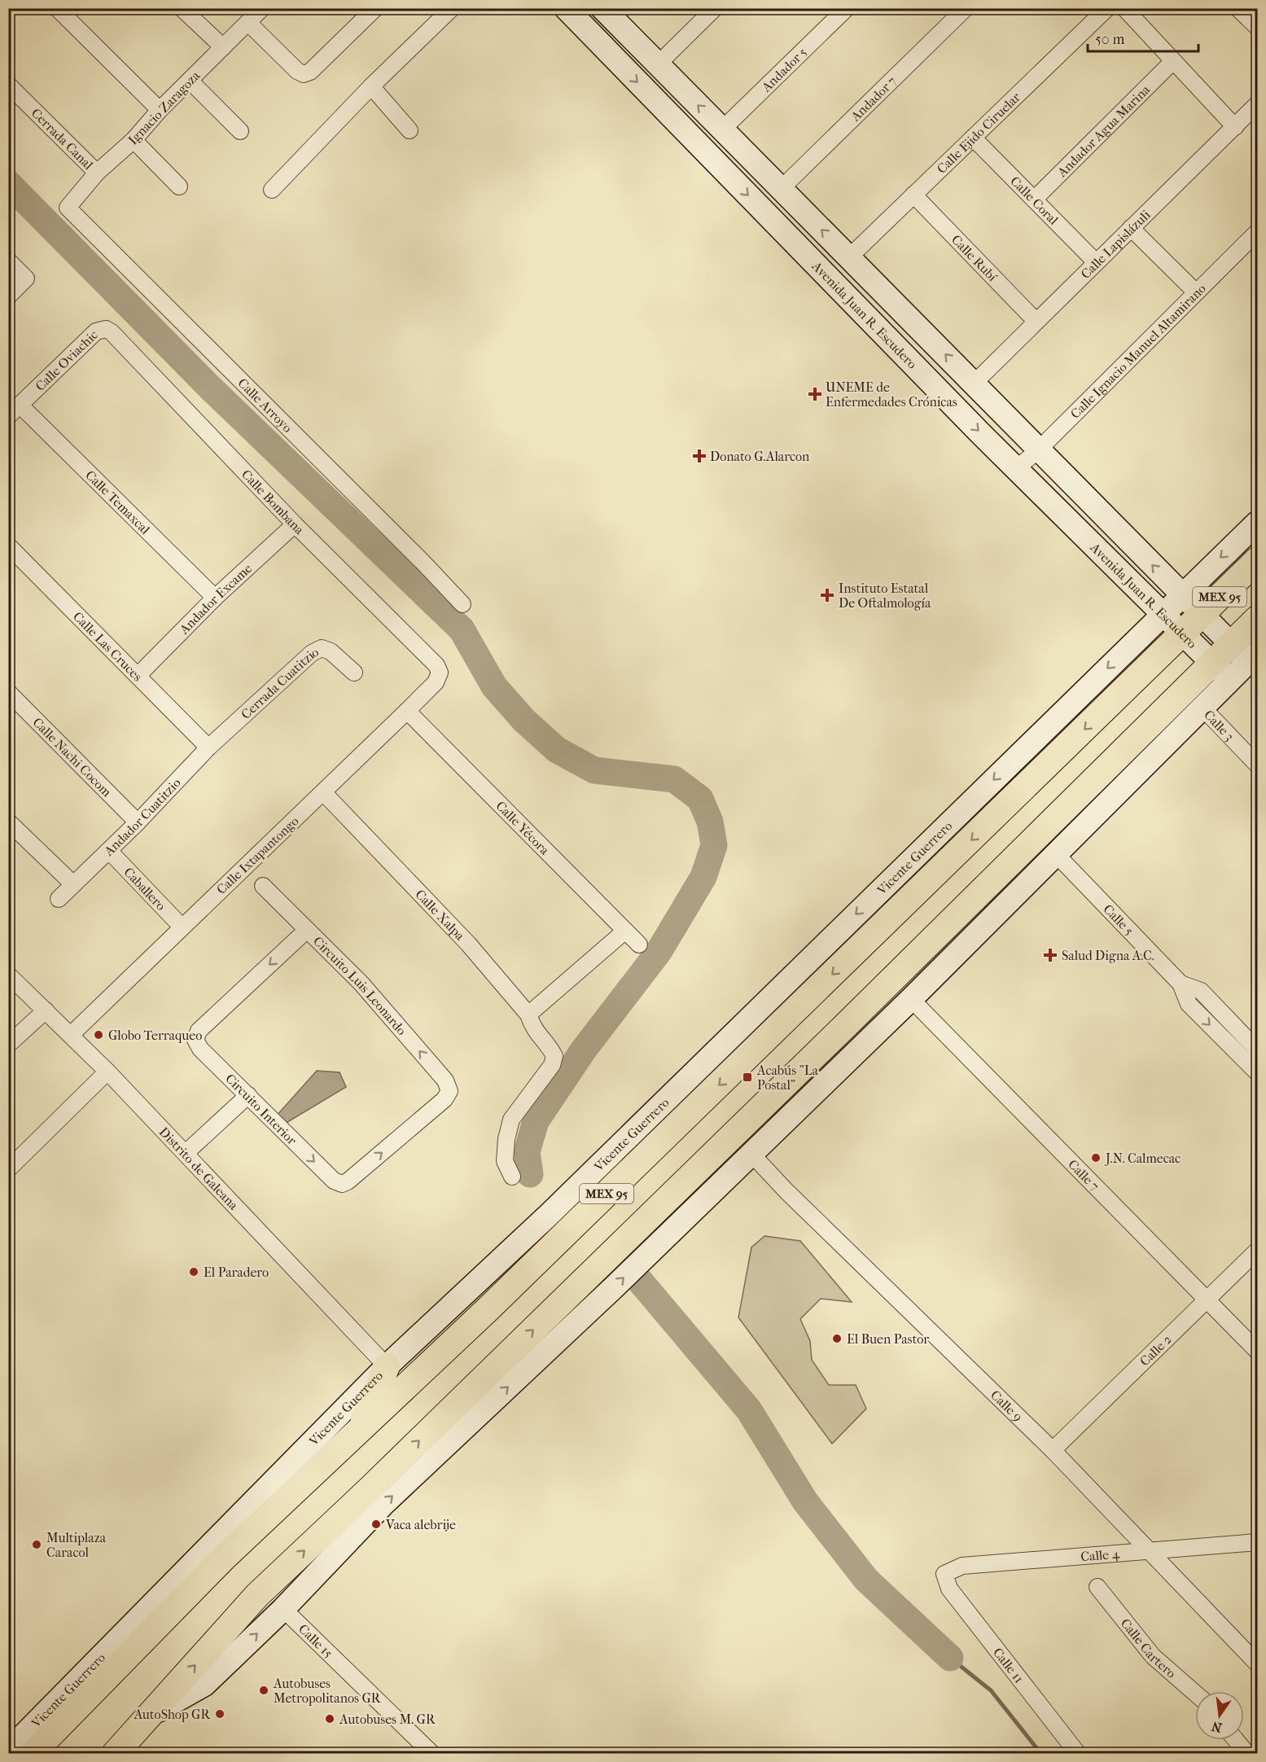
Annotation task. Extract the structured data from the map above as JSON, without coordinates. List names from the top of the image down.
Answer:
{
  "streets": {
    "main road": ["Avenida Juan R. Escudero", "MEX 95", "Vicente Guerrero"],
    "street": [
      "Andador 5",
      "Andador 7",
      "Ignacio Zaragoza",
      "Andador Agua Marina",
      "Calle Ejido Ciruelar",
      "Cerrada Canal",
      "Calle Coral",
      "Calle Lapislázuli",
      "Calle Rubí",
      "Calle Ignacio Manuel Altamirano",
      "Calle Oviachic",
      "Calle Arroyo",
      "Calle Bombana",
      "Calle Temaxcal",
      "Andador Excame",
      "Calle Las Cruces",
      "Cerrada Cuatitzio",
      "Calle 3",
      "Calle Nachi Cocom",
      "Andador Cuatitzio",
      "Calle Yécora",
      "Calle Ixtapantongo",
      "Caballero",
      "Calle Xalpa",
      "Calle 5",
      "Circuito Luis Leonardo",
      "Circuito Interior",
      "Distrito de Galeana",
      "Calle 7",
      "Calle 2",
      "Calle 9",
      "Calle 4",
      "Calle 15",
      "Calle Cartero",
      "Calle 11"
    ]
  },
  "crossings": [
    ["Andador 5", "Avenida Juan R. Escudero"],
    ["Andador 7", "Avenida Juan R. Escudero"],
    ["Ignacio Zaragoza", "Cerrada Canal"],
    ["Ignacio Zaragoza", "Calle Arroyo"],
    ["Andador Agua Marina", "Calle Coral"],
    ["Calle Ejido Ciruelar", "Calle Coral"],
    ["Calle Ejido Ciruelar", "Calle Rubí"],
    ["Calle Ejido Ciruelar", "Avenida Juan R. Escudero"],
    ["Calle Coral", "Calle Lapislázuli"],
    ["Calle Lapislázuli", "Calle Rubí"],
    ["Calle Lapislázuli", "Avenida Juan R. Escudero"],
    ["Avenida Juan R. Escudero", "Calle Ignacio Manuel Altamirano"],
    ["Avenida Juan R. Escudero", "MEX 95"],
    ["Avenida Juan R. Escudero", "Vicente Guerrero"],
    ["Calle Oviachic", "Calle Bombana"],
    ["Calle Oviachic", "Calle Temaxcal"],
    ["Calle Bombana", "Andador Excame"],
    ["Calle Bombana", "Calle Ixtapantongo"],
    ["Calle Temaxcal", "Andador Excame"],
    ["Andador Excame", "Calle Las Cruces"],
    ["Calle Las Cruces", "Cerrada Cuatitzio"],
    ["Calle Las Cruces", "Andador Cuatitzio"],
    ["Cerrada Cuatitzio", "Andador Cuatitzio"],
    ["Calle Nachi Cocom", "Andador Cuatitzio"],
    ["Andador Cuatitzio", "Caballero"],
    ["Calle Yécora", "Calle Ixtapantongo"],
    ["Calle Ixtapantongo", "Caballero"],
    ["Calle Ixtapantongo", "Calle Xalpa"],
    ["Calle Ixtapantongo", "Distrito de Galeana"],
    ["Vicente Guerrero", "Distrito de Galeana"],
    ["Circuito Luis Leonardo", "Circuito Interior"],
    ["Calle 7", "Calle 2"],
    ["Calle 2", "Calle 9"],
    ["Calle 9", "Calle 4"],
    ["Calle 4", "Calle 11"]
  ],
  "one_way": ["Circuito Luis Leonardo"],
  "places": {
    "health": [
      "UNEME de Enfermedades Crónicas",
      "Donato G.Alarcon",
      "Instituto Estatal De Oftalmología",
      "Salud Digna A.C."
    ],
    "other": [
      "Globo Terraqueo",
      "J.N. Calmecac",
      "El Paradero",
      "El Buen Pastor",
      "Vaca alebrije",
      "Multiplaza Caracol",
      "Autobuses Metropolitanos GR",
      "AutoShop GR",
      "Autobuses M. GR"
    ],
    "transit": ["Acabús \"La Postal\""]
  },
  "scale_bar": "50 m",
  "north": "bottom"
}
